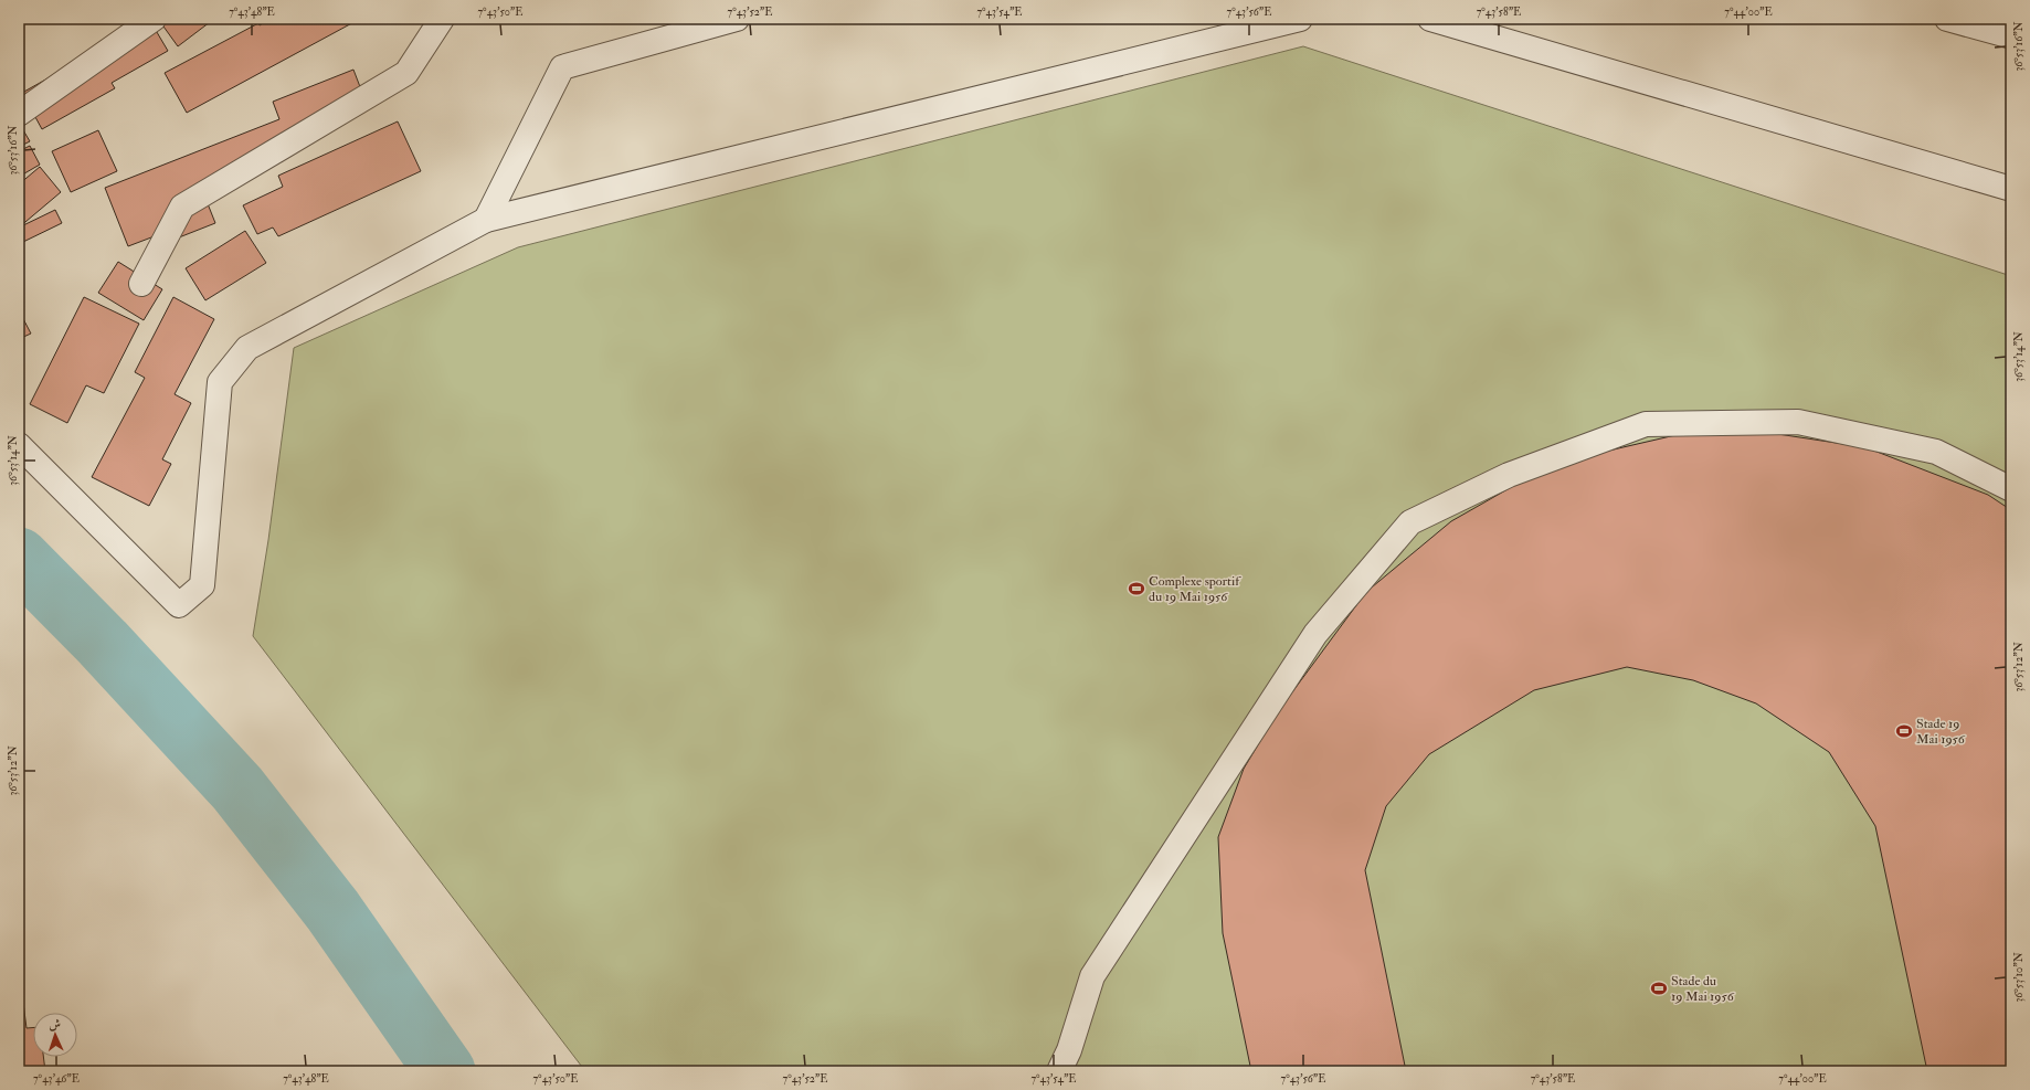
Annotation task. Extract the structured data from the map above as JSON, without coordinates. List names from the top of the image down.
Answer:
{
  "places": {
    "sports": ["Complexe sportif du 19 Mai 1956", "Stade 19 Mai 1956", "Stade du 19 Mai 1956"]
  },
  "north": "top",
  "coordinates": [
    "7°43'48\"E",
    "7°43'50\"E",
    "7°43'52\"E",
    "7°43'54\"E",
    "7°43'56\"E",
    "7°43'58\"E",
    "7°44'00\"E",
    "36°53'16\"N",
    "36°53'14\"N",
    "36°53'12\"N",
    "36°53'10\"N",
    "7°43'46\"E"
  ]
}
